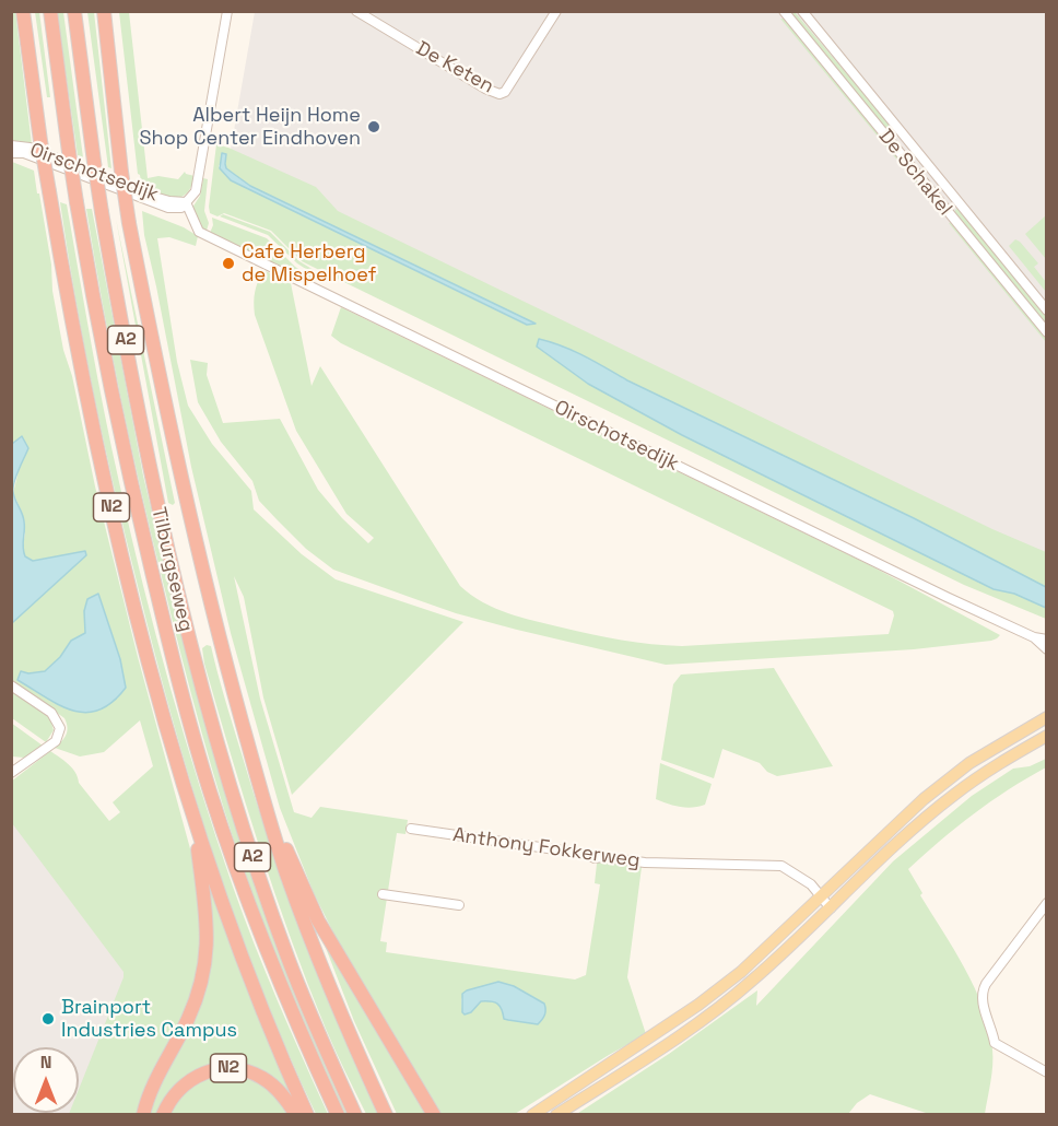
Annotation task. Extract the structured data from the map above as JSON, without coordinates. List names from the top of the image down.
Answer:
{
  "streets": {
    "highway": ["A2", "N2", "Tilburgseweg"],
    "street": [
      "De Keten",
      "Oirschotsedijk",
      "De Schakel",
      "Anthony Fokkerweg"
    ]
  },
  "places": ["Albert Heijn Home Shop Center Eindhoven", "Cafe Herberg de Mispelhoef", "Brainport Industries Campus"],
  "north": "top"
}
